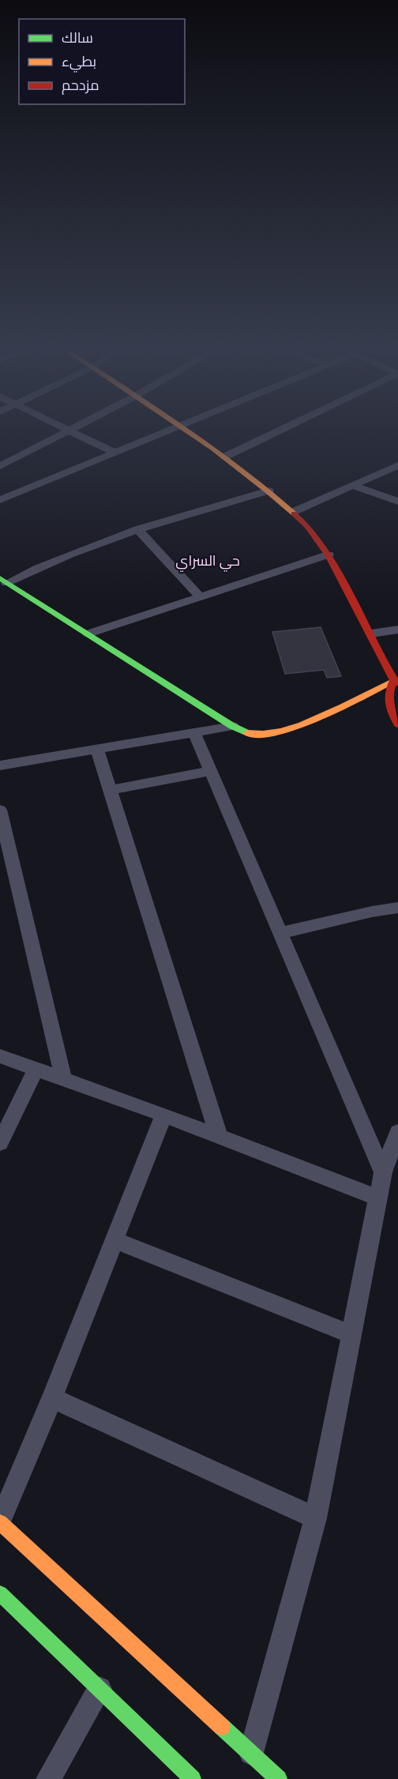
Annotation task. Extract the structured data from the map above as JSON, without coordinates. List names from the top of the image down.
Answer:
{
  "districts": ["حي السراي"],
  "legend": ["سالك", "بطيء", "مزدحم"]
}
